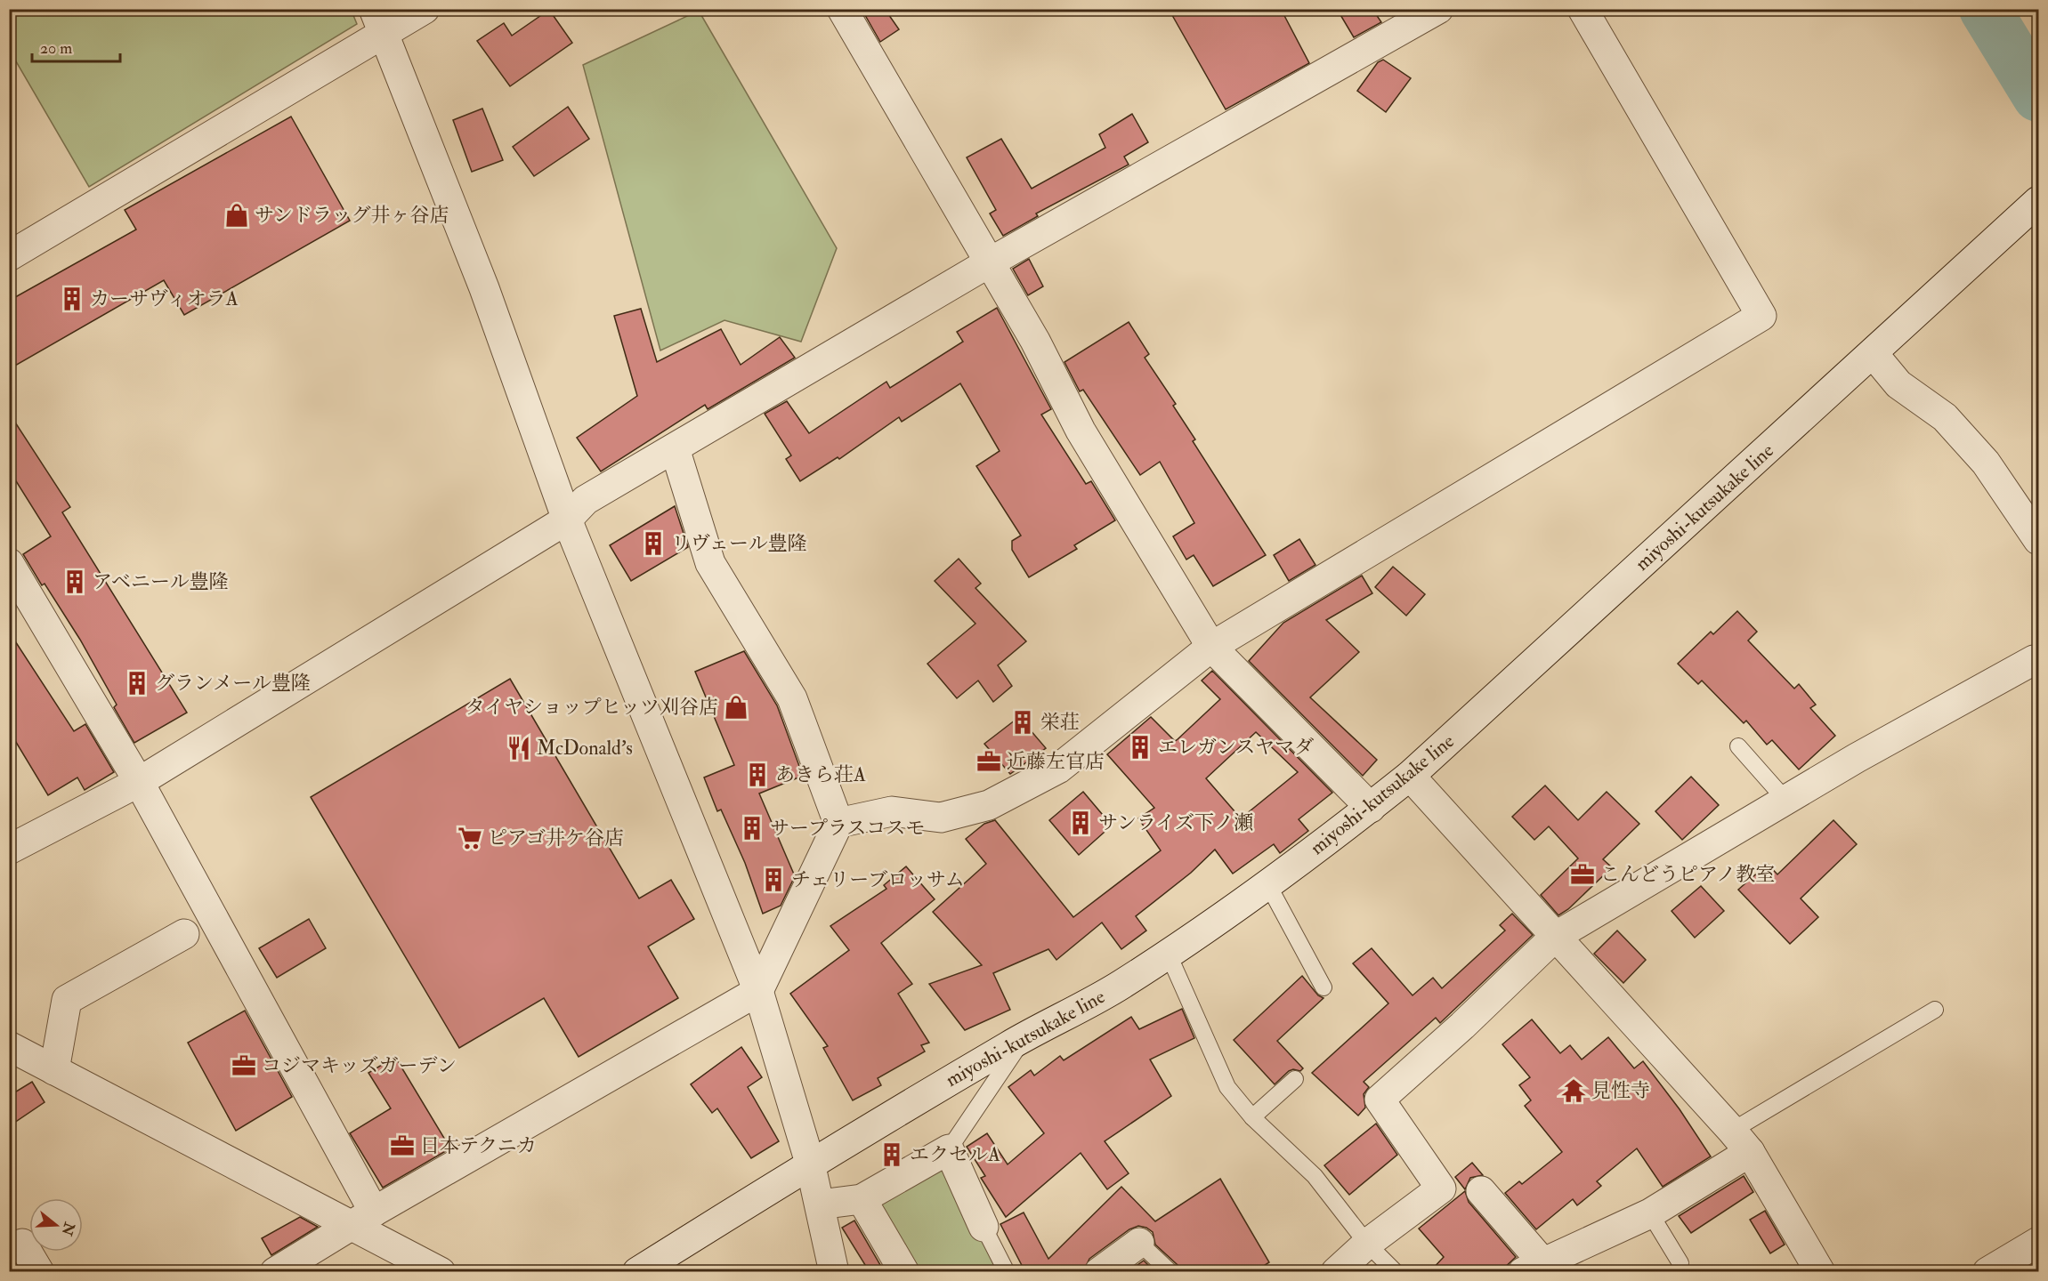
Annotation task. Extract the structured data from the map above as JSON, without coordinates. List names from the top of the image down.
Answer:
{
  "streets": {
    "street": ["miyoshi-kutsukake line"]
  },
  "places": {
    "shop": ["サンドラッグ井ヶ谷店", "タイヤショップヒッツ刈谷店"],
    "building": [
      "カーサヴィオラA",
      "リヴェール豊隆",
      "アベニール豊隆",
      "グランメール豊隆",
      "栄荘",
      "エレガンスヤマダ",
      "あきら荘A",
      "サンライズ下ノ瀬",
      "サープラスコスモ",
      "チェリーブロッサム",
      "エクセルA"
    ],
    "restaurant": ["McDonald's"],
    "office": [
      "近藤左官店",
      "こんどうピアノ教室",
      "コジマキッズガーデン",
      "日本テクニカ"
    ],
    "supermarket": ["ピアゴ井ケ谷店"],
    "temple": ["見性寺"]
  },
  "scale_bar": "20 m",
  "north": "right"
}
